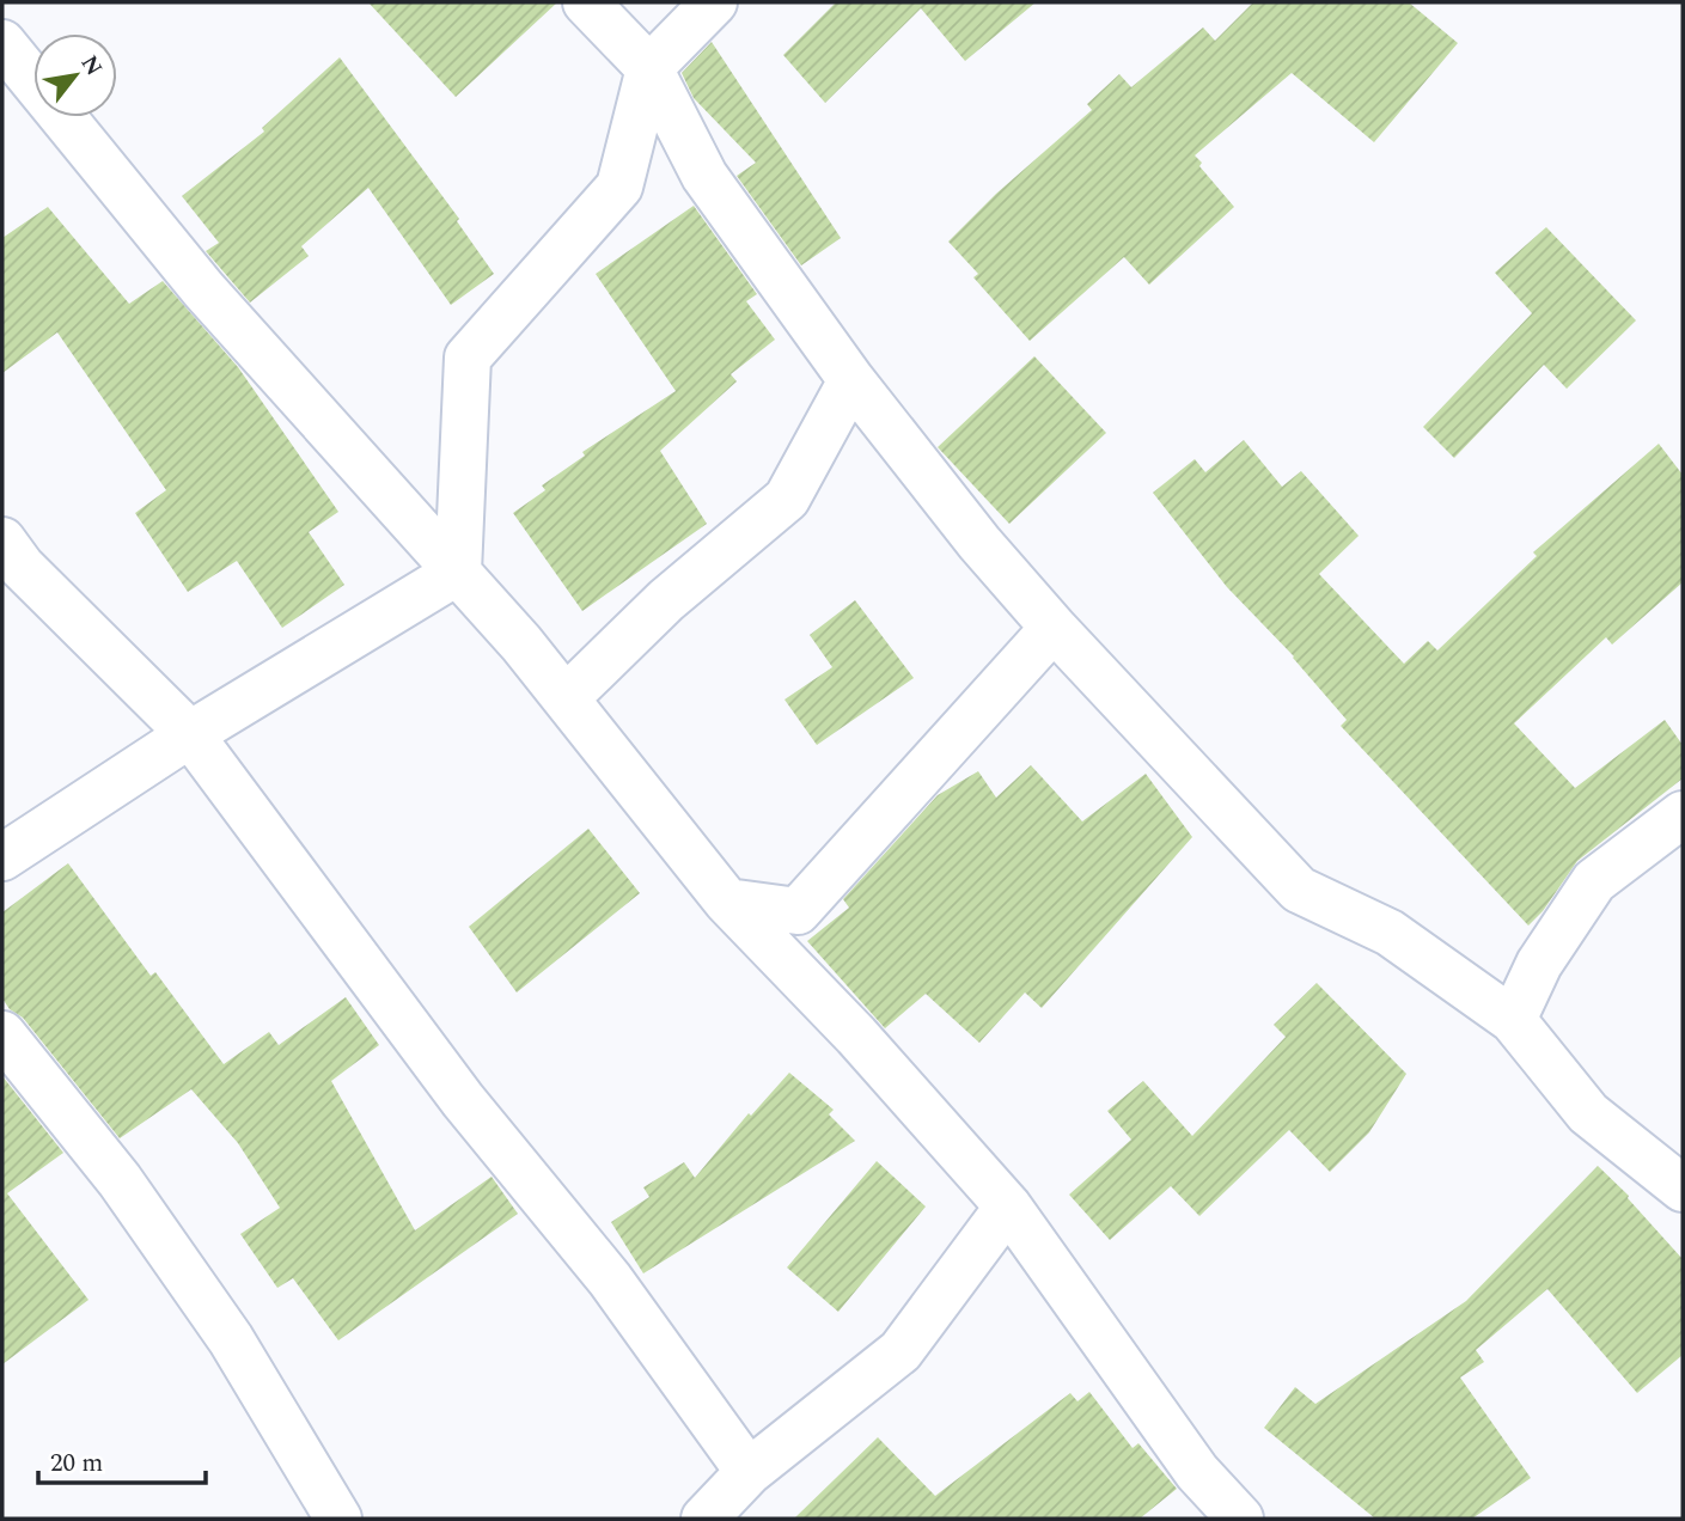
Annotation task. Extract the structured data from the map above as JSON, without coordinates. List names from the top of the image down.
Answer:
{
  "scale_bar": "20 m",
  "north": "top right"
}
